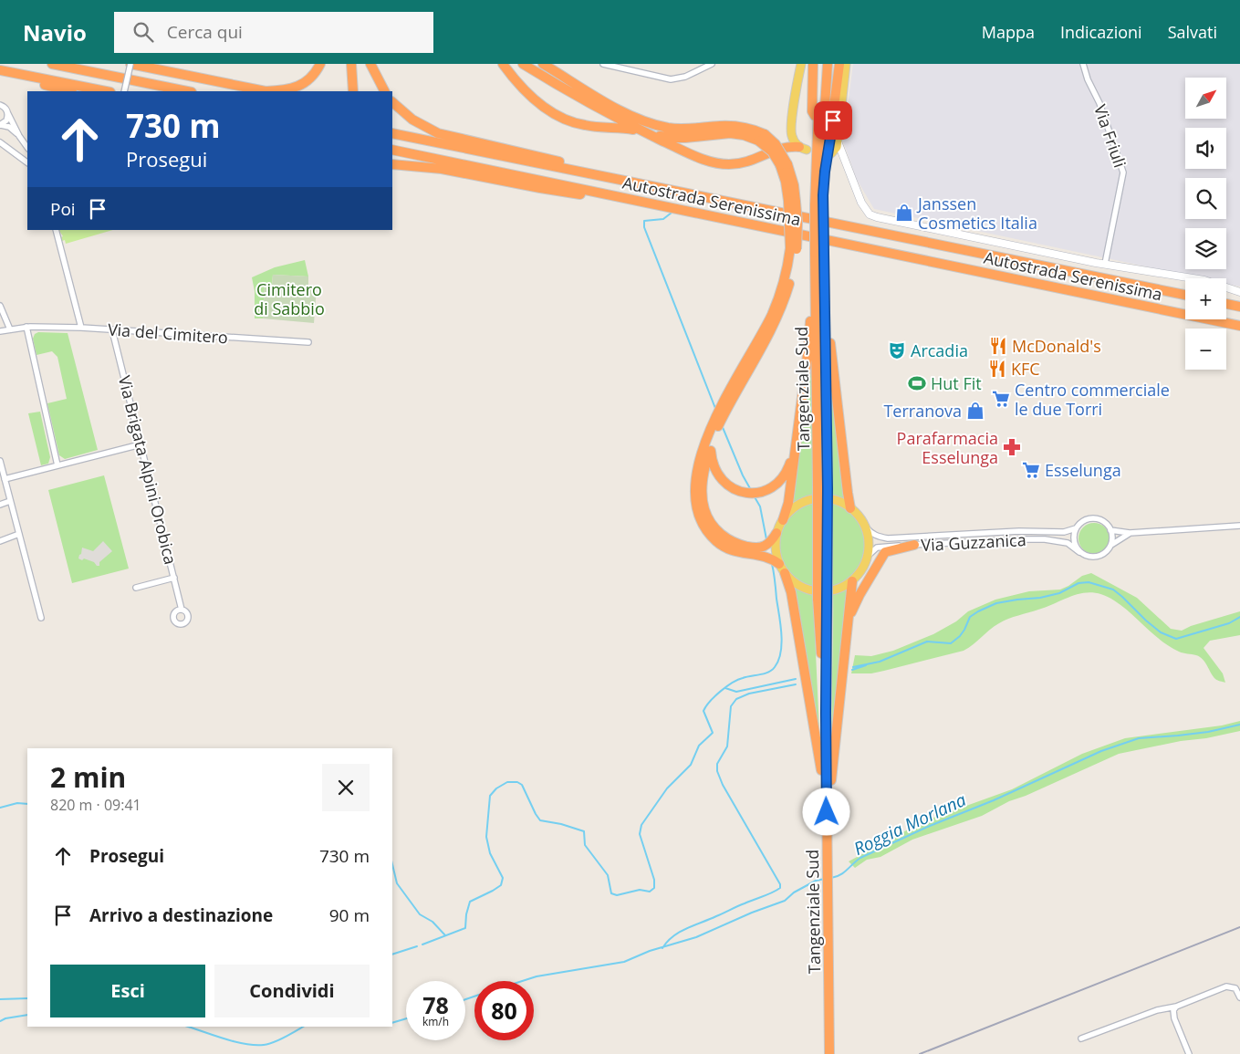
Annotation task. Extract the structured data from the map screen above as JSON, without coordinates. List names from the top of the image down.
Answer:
{
  "streets": {
    "highway": ["Autostrada Serenissima", "Tangenziale Sud"],
    "street": [
      "Via Friuli",
      "Via del Cimitero",
      "Via Brigata Alpini Orobica",
      "Via Guzzanica"
    ]
  },
  "crossings": [
    ["Via del Cimitero", "Via Brigata Alpini Orobica"]
  ],
  "water": ["Roggia Morlana"],
  "parks": ["Cimitero di Sabbio"],
  "places": {
    "shop": ["Janssen Cosmetics Italia", "Terranova"],
    "restaurant": ["McDonald's", "KFC"],
    "theatre": ["Arcadia"],
    "sports": ["Hut Fit"],
    "supermarket": ["Centro commerciale le due Torri", "Esselunga"],
    "pharmacy": ["Parafarmacia Esselunga"]
  },
  "north": "top right",
  "page": {
    "header": "Navio",
    "search": "Cerca qui",
    "nav": ["Mappa", "Indicazioni", "Salvati"],
    "map_buttons": ["+", "−"],
    "turn": ["730 m", "Prosegui"],
    "then": "Poi",
    "heading": ["2 min", "820 m · 09:41"],
    "list": [
      {
        "name": "Prosegui",
        "value": "730 m"
      },
      {
        "name": "Arrivo a destinazione",
        "value": "90 m"
      }
    ],
    "buttons": ["Esci", "Condividi"],
    "speed": "78 km/h",
    "limit": "80"
  }
}
